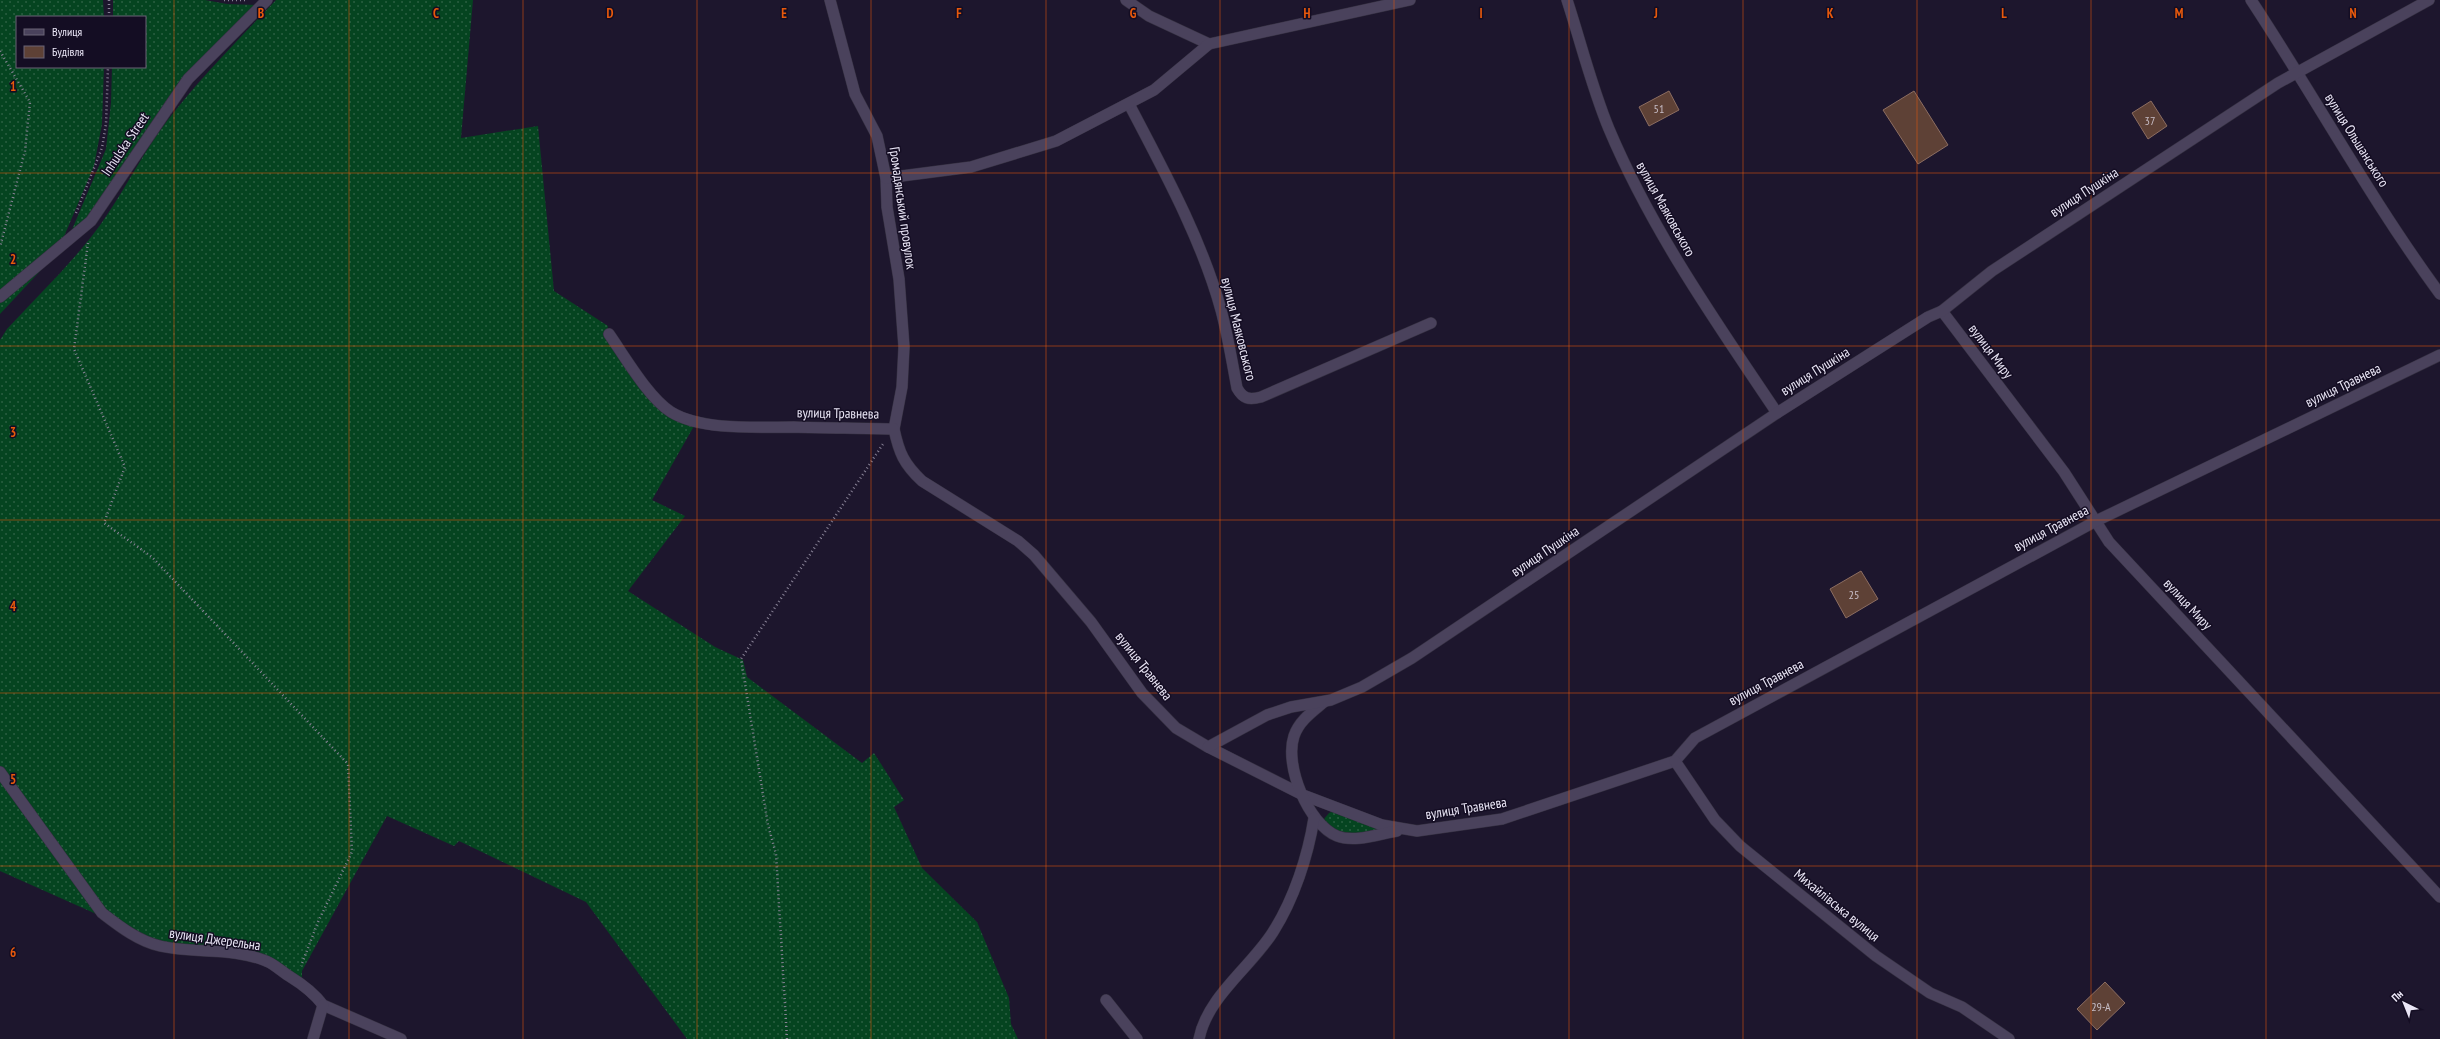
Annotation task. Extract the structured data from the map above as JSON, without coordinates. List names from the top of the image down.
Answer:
{
  "streets": {
    "street": [
      "вулиця Ольшанського",
      "Inhulska Street",
      "вулиця Пушкіна",
      "Громадянський провулок",
      "вулиця Маяковського",
      "вулиця Миру",
      "вулиця Травнева",
      "Михайлівська вулиця",
      "вулиця Джерельна"
    ]
  },
  "crossings": [
    ["вулиця Ольшанського", "вулиця Пушкіна"],
    ["вулиця Пушкіна", "вулиця Маяковського"],
    ["вулиця Пушкіна", "вулиця Миру"],
    ["вулиця Пушкіна", "вулиця Травнева"],
    ["Громадянський провулок", "вулиця Травнева"],
    ["вулиця Миру", "вулиця Травнева"],
    ["вулиця Травнева", "Михайлівська вулиця"]
  ],
  "house_numbers": [
    "51",
    "37",
    "25",
    "29-А"
  ],
  "legend": ["Вулиця", "Будівля"],
  "north": "top left",
  "grid": {
    "columns": [
      "B",
      "C",
      "D",
      "E",
      "F",
      "G",
      "H",
      "I",
      "J",
      "K",
      "L",
      "M",
      "N"
    ],
    "rows": [
      "1",
      "2",
      "3",
      "4",
      "5",
      "6"
    ]
  }
}
